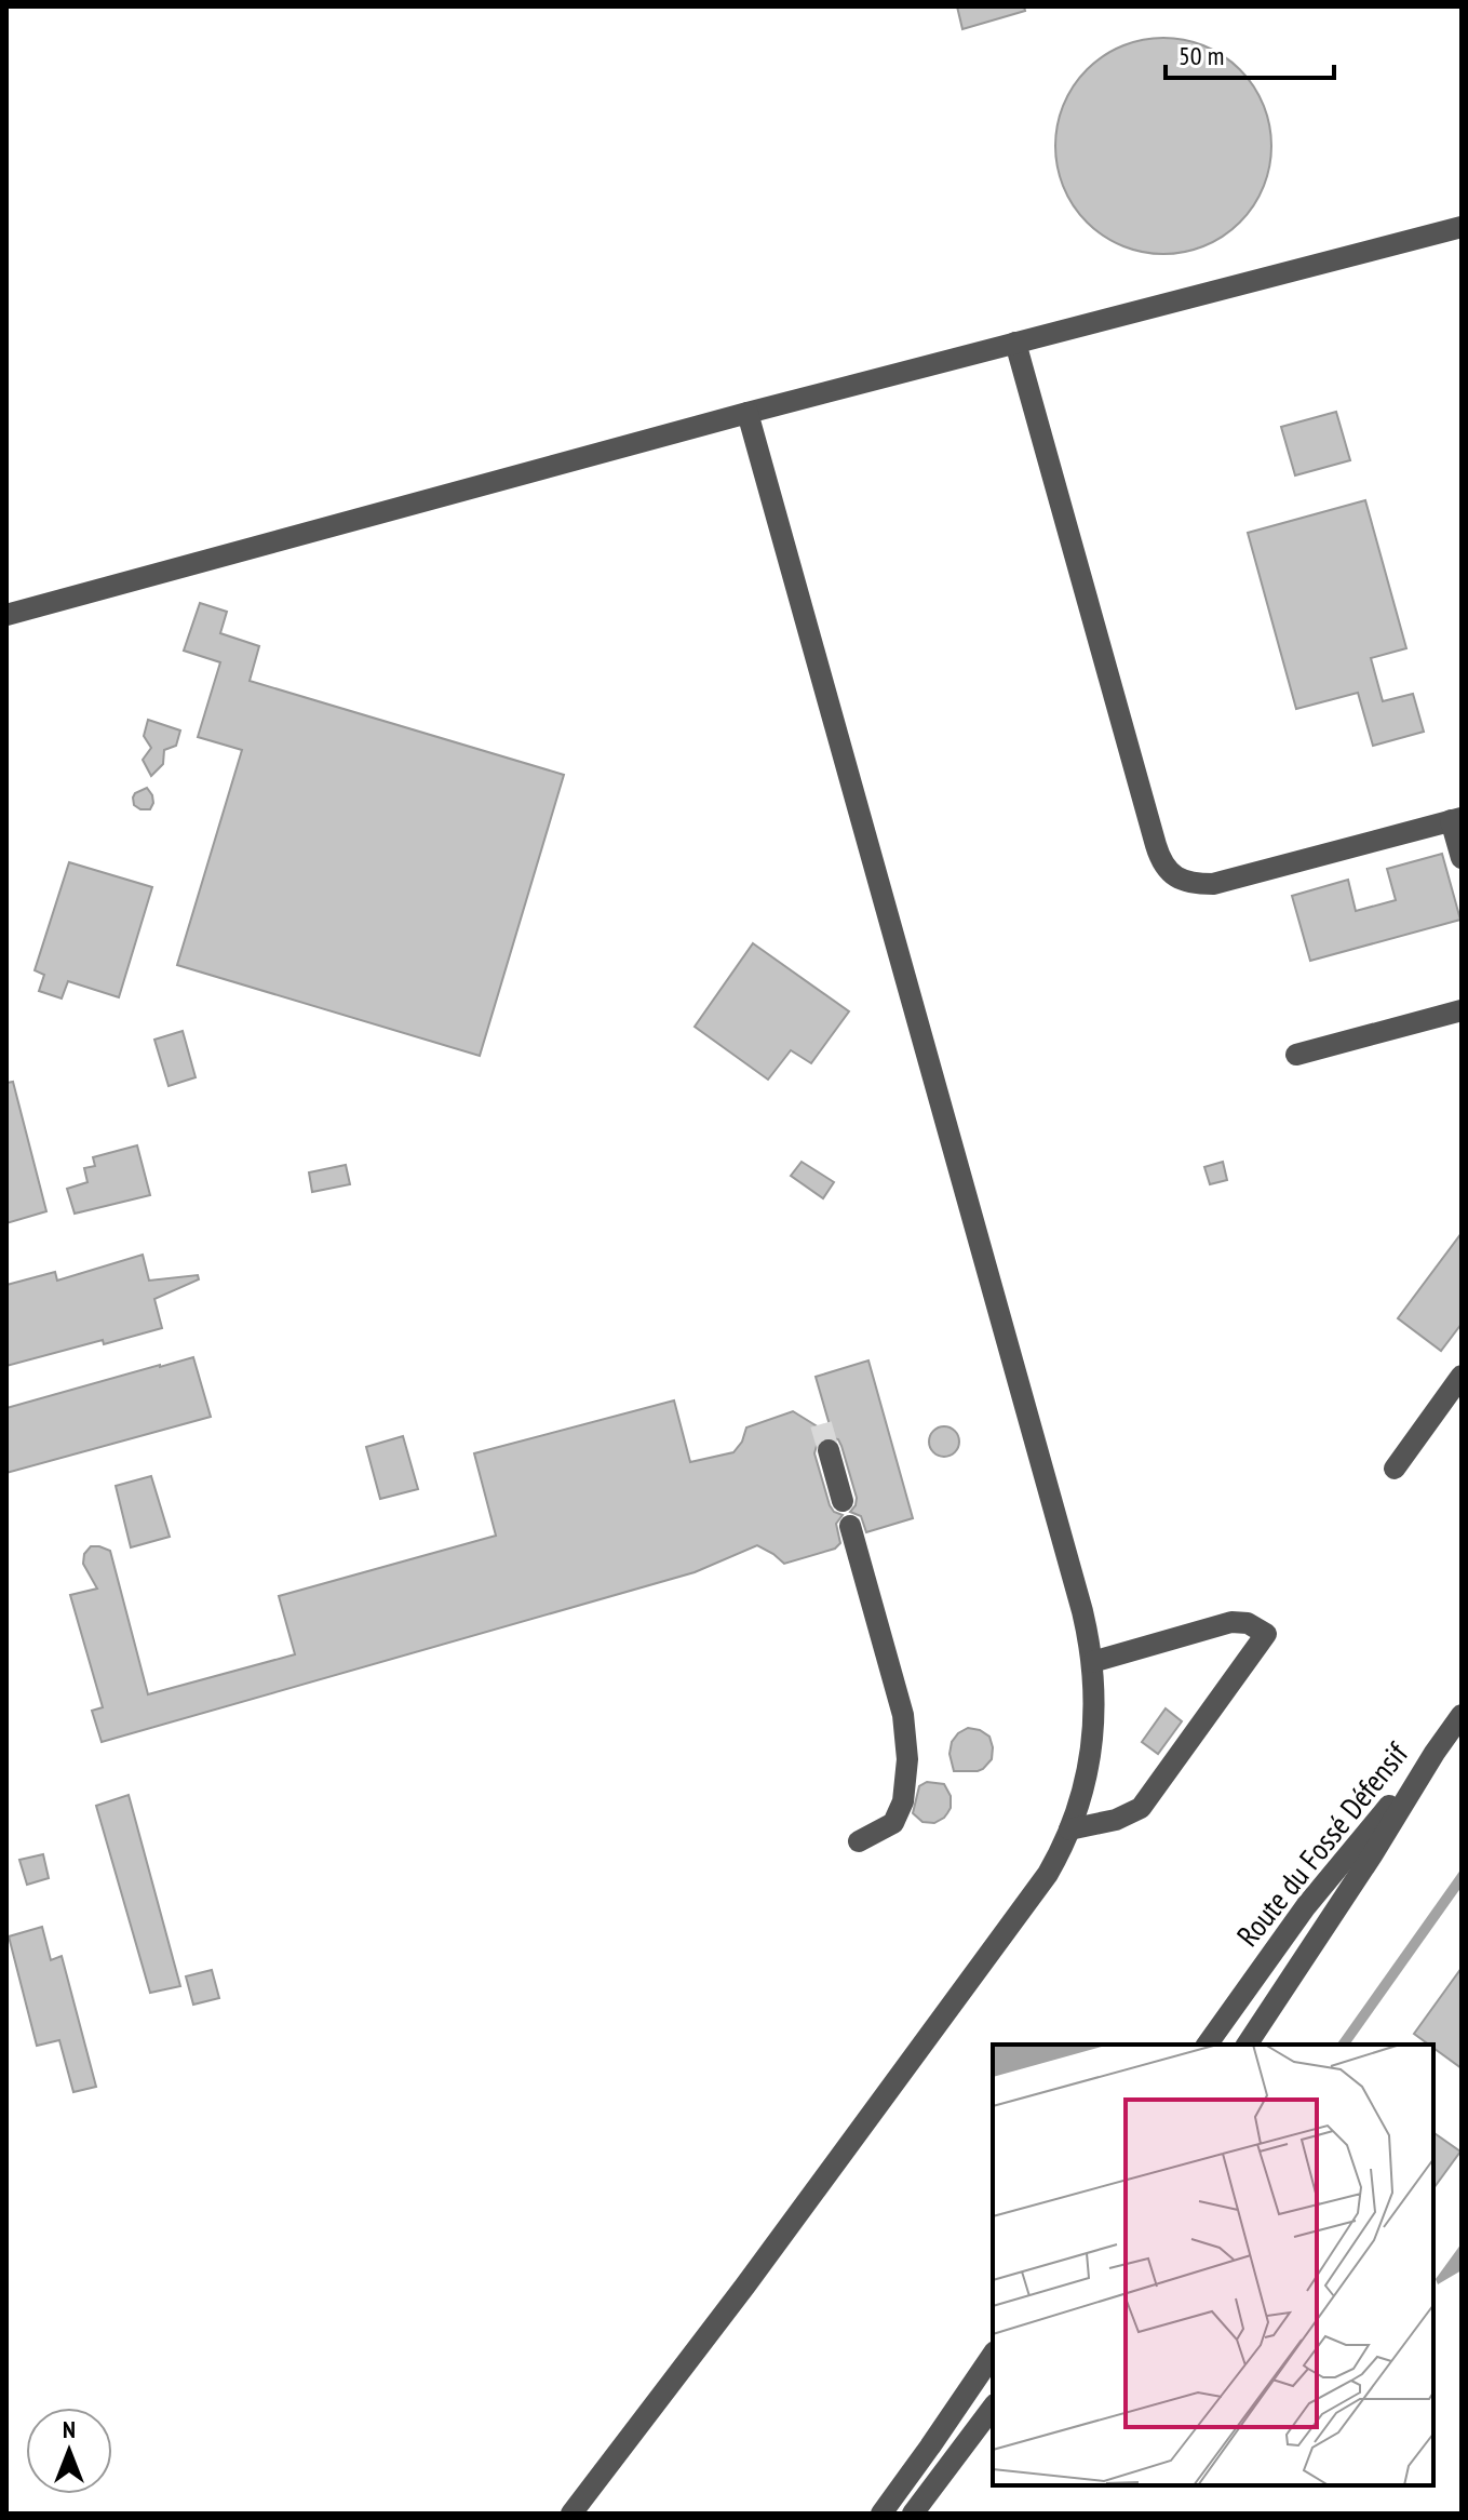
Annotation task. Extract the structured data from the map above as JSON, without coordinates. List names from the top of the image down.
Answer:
{
  "streets": {
    "street": ["Route du Fossé Défensif"]
  },
  "scale_bar": "50 m",
  "north": "top"
}
